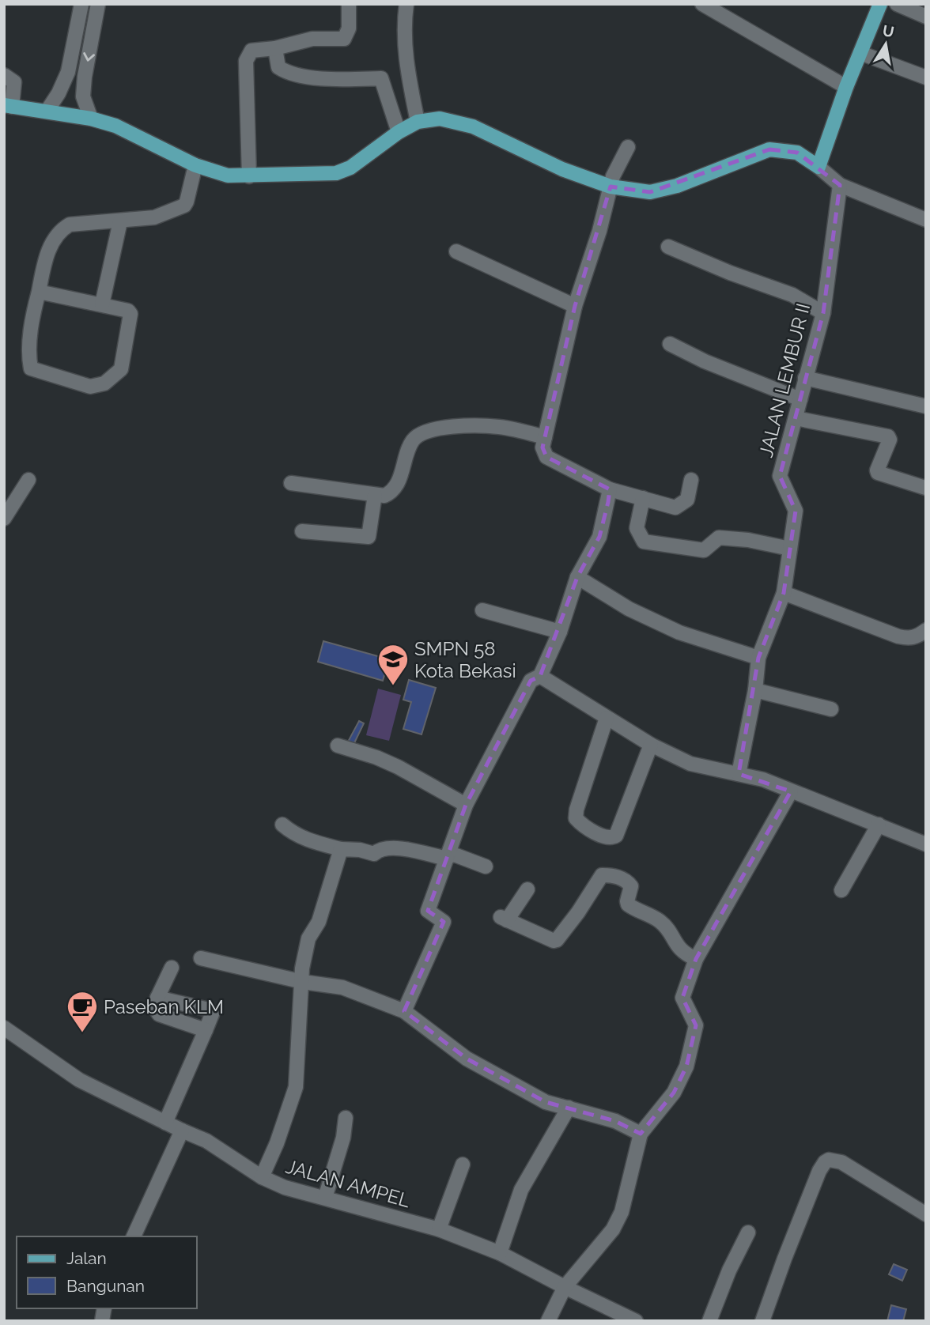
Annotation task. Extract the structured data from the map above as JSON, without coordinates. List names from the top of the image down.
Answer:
{
  "streets": {
    "street": ["JALAN LEMBUR II", "JALAN AMPEL"]
  },
  "places": {
    "school or university": ["SMPN 58 Kota Bekasi"],
    "cafe": ["Paseban KLM"]
  },
  "legend": ["Jalan", "Bangunan"],
  "north": "top"
}
